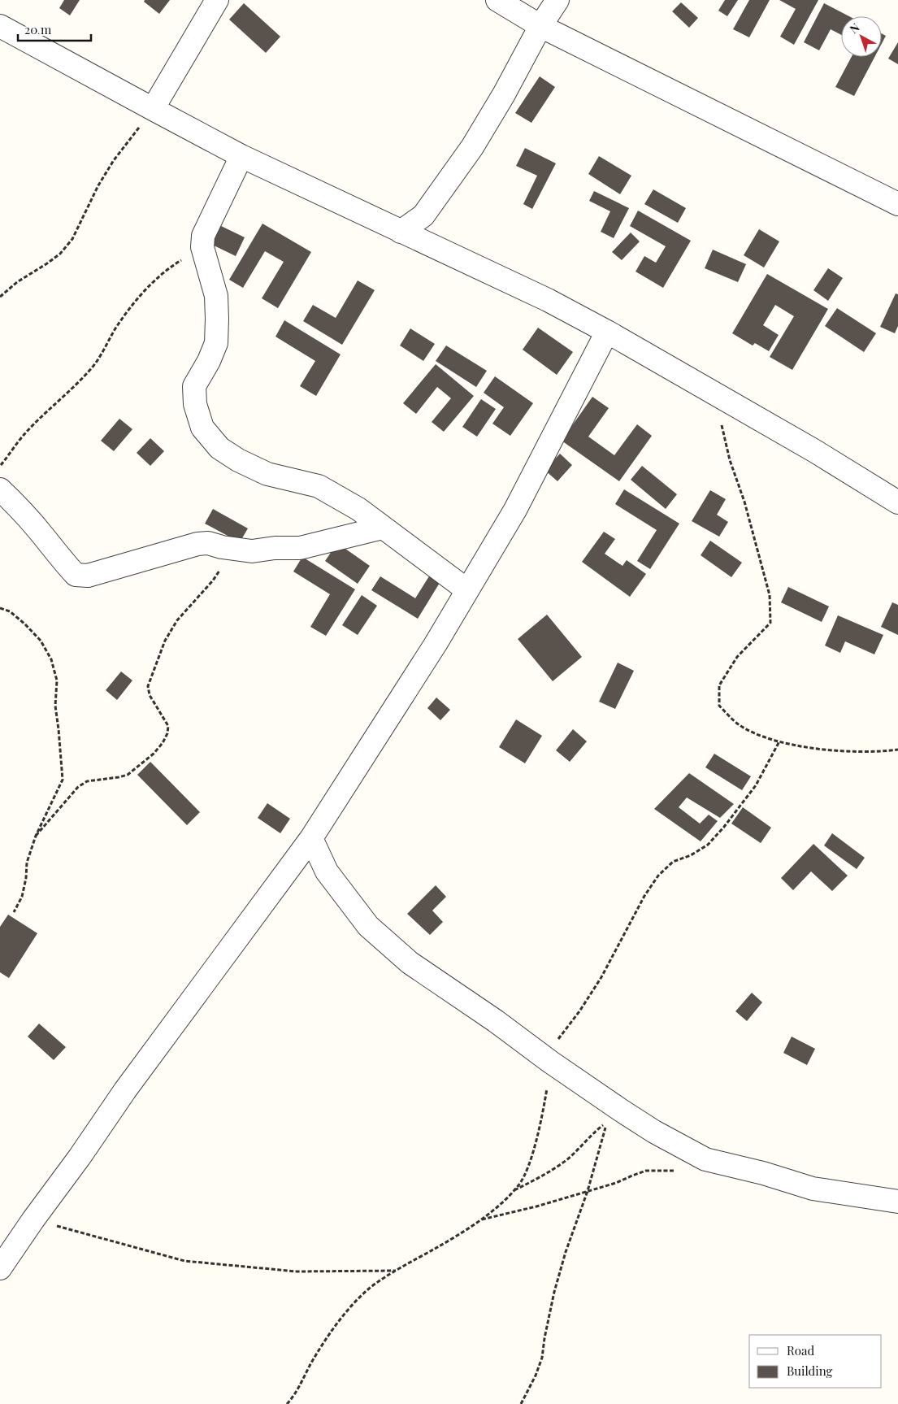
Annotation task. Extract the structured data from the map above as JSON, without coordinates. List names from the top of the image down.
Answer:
{
  "legend": ["Road", "Building"],
  "scale_bar": "20 m",
  "north": "top left"
}
